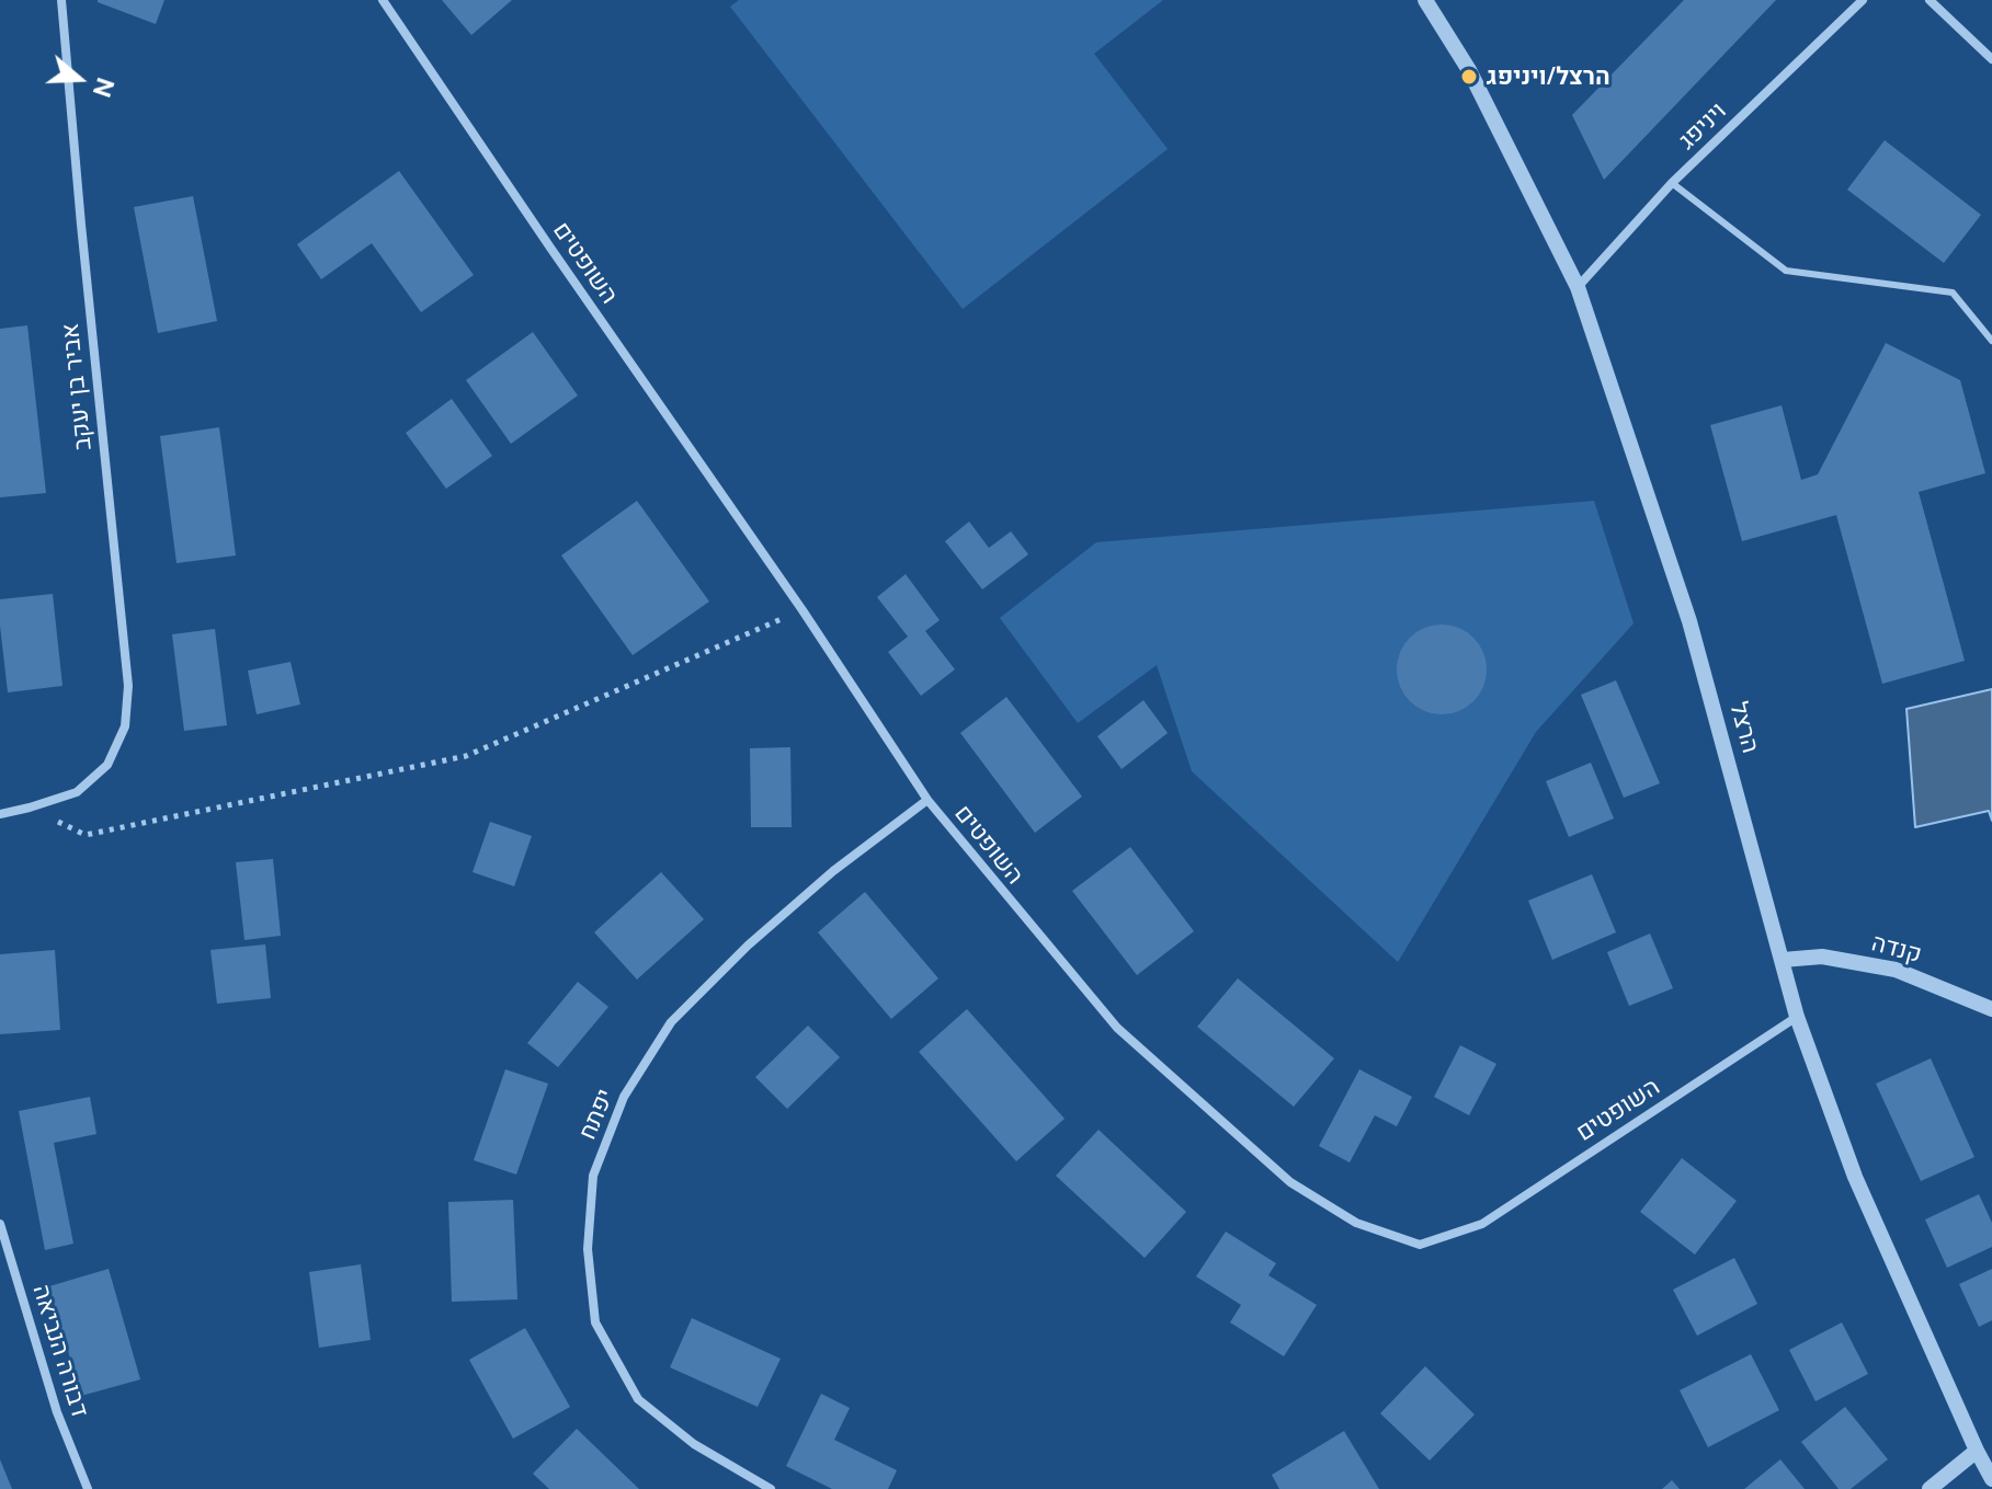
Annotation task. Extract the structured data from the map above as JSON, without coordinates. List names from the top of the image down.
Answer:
{
  "streets": {
    "street": [
      "ויניפג",
      "השופטים",
      "אביר בן יעקב",
      "הרצל",
      "קנדה",
      "יפתח",
      "דבורה הנביאה"
    ]
  },
  "crossings": [
    ["ויניפג", "הרצל"],
    ["השופטים", "הרצל"],
    ["השופטים", "יפתח"],
    ["הרצל", "קנדה"]
  ],
  "places": ["הרצל/ויניפג"],
  "north": "right"
}
